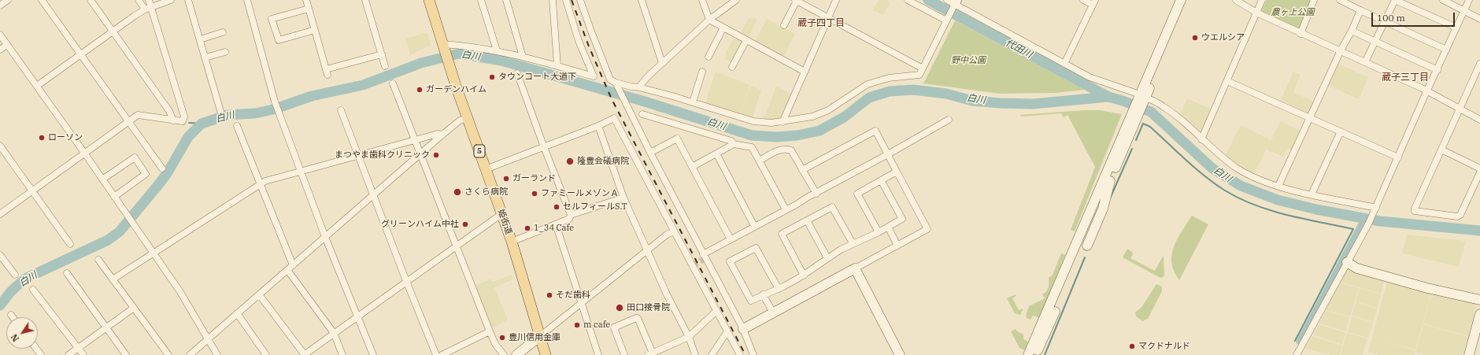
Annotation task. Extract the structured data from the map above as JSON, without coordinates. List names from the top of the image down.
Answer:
{
  "streets": {
    "main road": ["5", "姫街道"]
  },
  "districts": ["蔵子四丁目", "蔵子三丁目"],
  "water": ["代田川", "白川"],
  "parks": ["農ヶ上公園", "野中公園"],
  "places": [
    "ウエルシア",
    "タウンコート大道下",
    "ガーデンハイム",
    "ローソン",
    "まつやま歯科クリニック",
    "隆豊会礒病院",
    "ガーランド",
    "さくら病院",
    "ファミールメゾンＡ",
    "セルフィールS.T",
    "グリーンハイム中社",
    "1_34 Cafe",
    "そだ歯科",
    "田口接骨院",
    "m cafe",
    "豊川信用金庫",
    "マクドナルド"
  ],
  "scale_bar": "100 m",
  "north": "bottom left"
}
